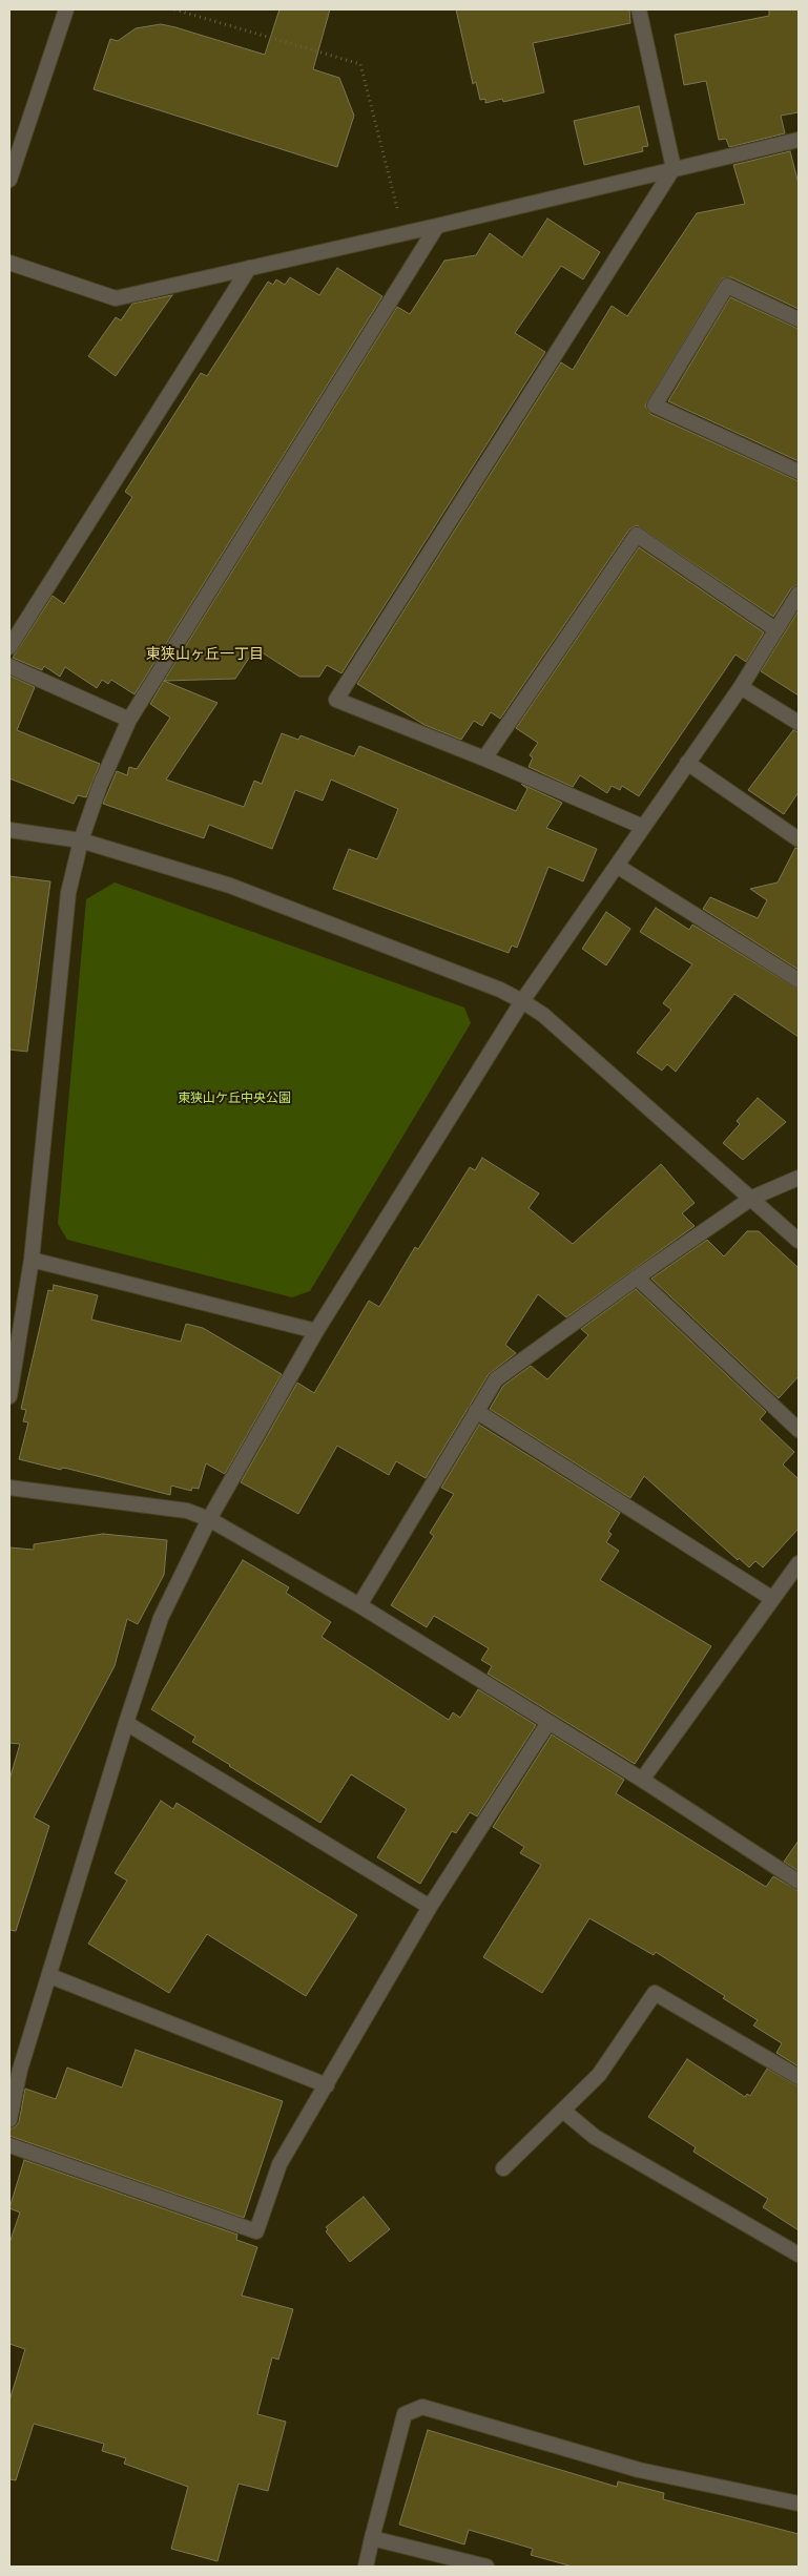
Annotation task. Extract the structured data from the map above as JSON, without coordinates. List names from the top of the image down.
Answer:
{
  "districts": ["東狭山ヶ丘一丁目"],
  "parks": ["東狭山ケ丘中央公園"]
}
